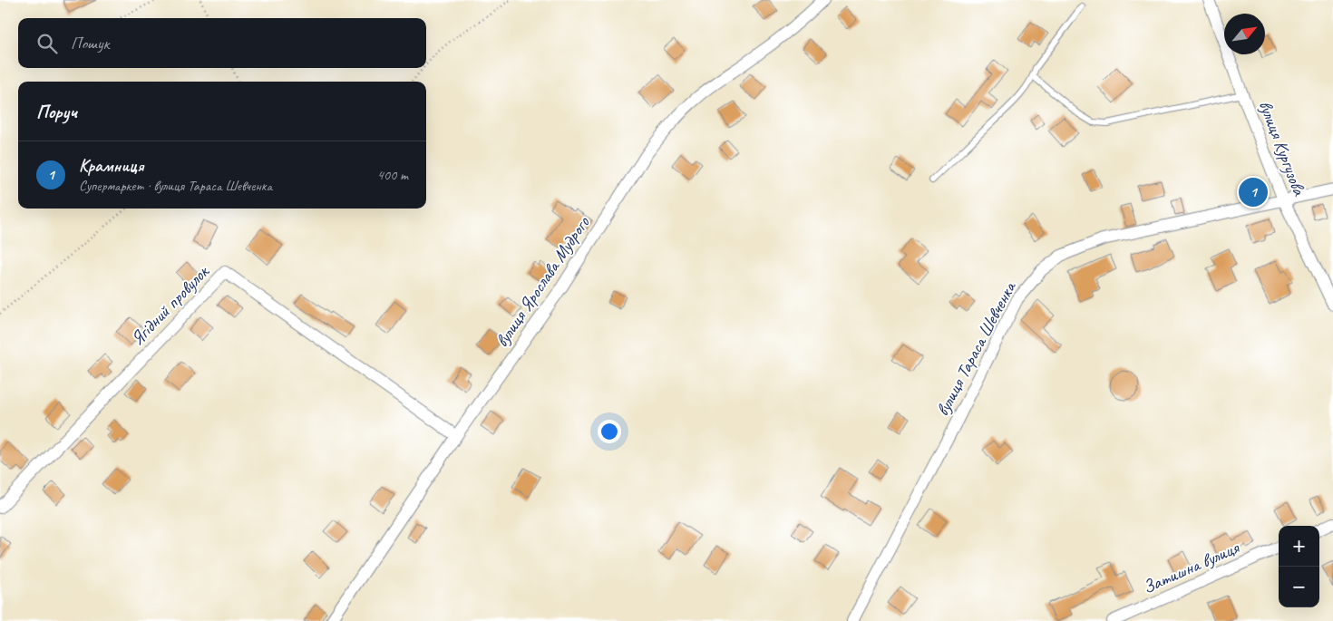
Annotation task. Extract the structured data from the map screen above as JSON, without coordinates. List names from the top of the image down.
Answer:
{
  "streets": {
    "street": [
      "вулиця Кургузова",
      "вулиця Ярослава Мудрого",
      "Ягідний провулок",
      "вулиця Тараса Шевченка",
      "Затишна вулиця"
    ]
  },
  "crossings": [
    ["вулиця Кургузова", "вулиця Тараса Шевченка"],
    ["вулиця Ярослава Мудрого", "Ягідний провулок"]
  ],
  "north": "top right",
  "page": {
    "search": "Пошук",
    "heading": "Поруч",
    "list": [
      {
        "mark": "1",
        "name": "Крамниця",
        "note": "Супермаркет · вулиця Тараса Шевченка",
        "value": "400 m"
      }
    ],
    "pins": "1",
    "map_buttons": ["+", "−"]
  }
}
